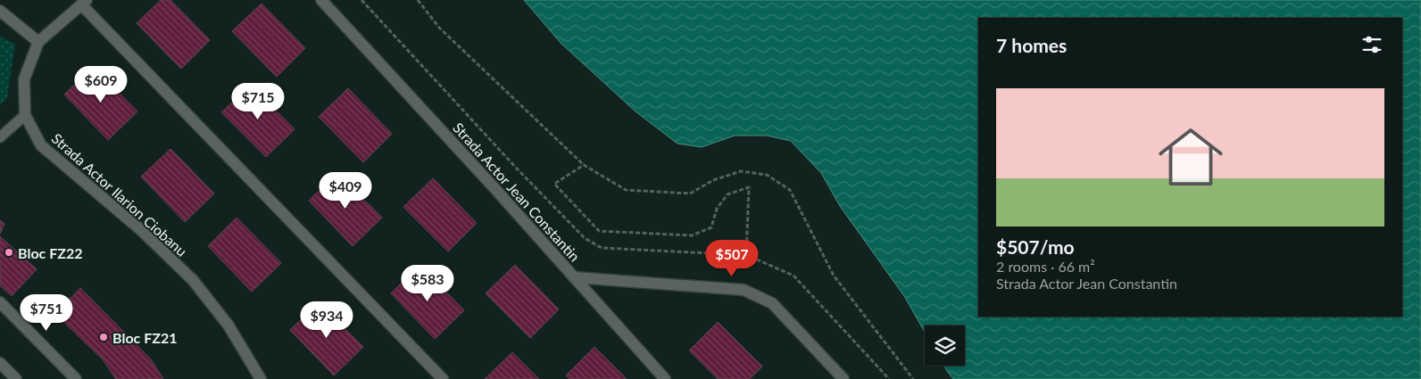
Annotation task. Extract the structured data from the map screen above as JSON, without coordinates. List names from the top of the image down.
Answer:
{
  "streets": {
    "street": ["Strada Actor Jean Constantin", "Strada Actor Ilarion Ciobanu"]
  },
  "places": ["Bloc FZ22", "Bloc FZ21"],
  "page": {
    "heading": "7 homes",
    "price": [
      "$609",
      "$715",
      "$409",
      "$507",
      "$583",
      "$751",
      "$934"
    ],
    "list": [
      {
        "name": "$507/mo",
        "note": "2 rooms · 66 m² · Strada Actor Jean Constantin"
      }
    ]
  }
}
